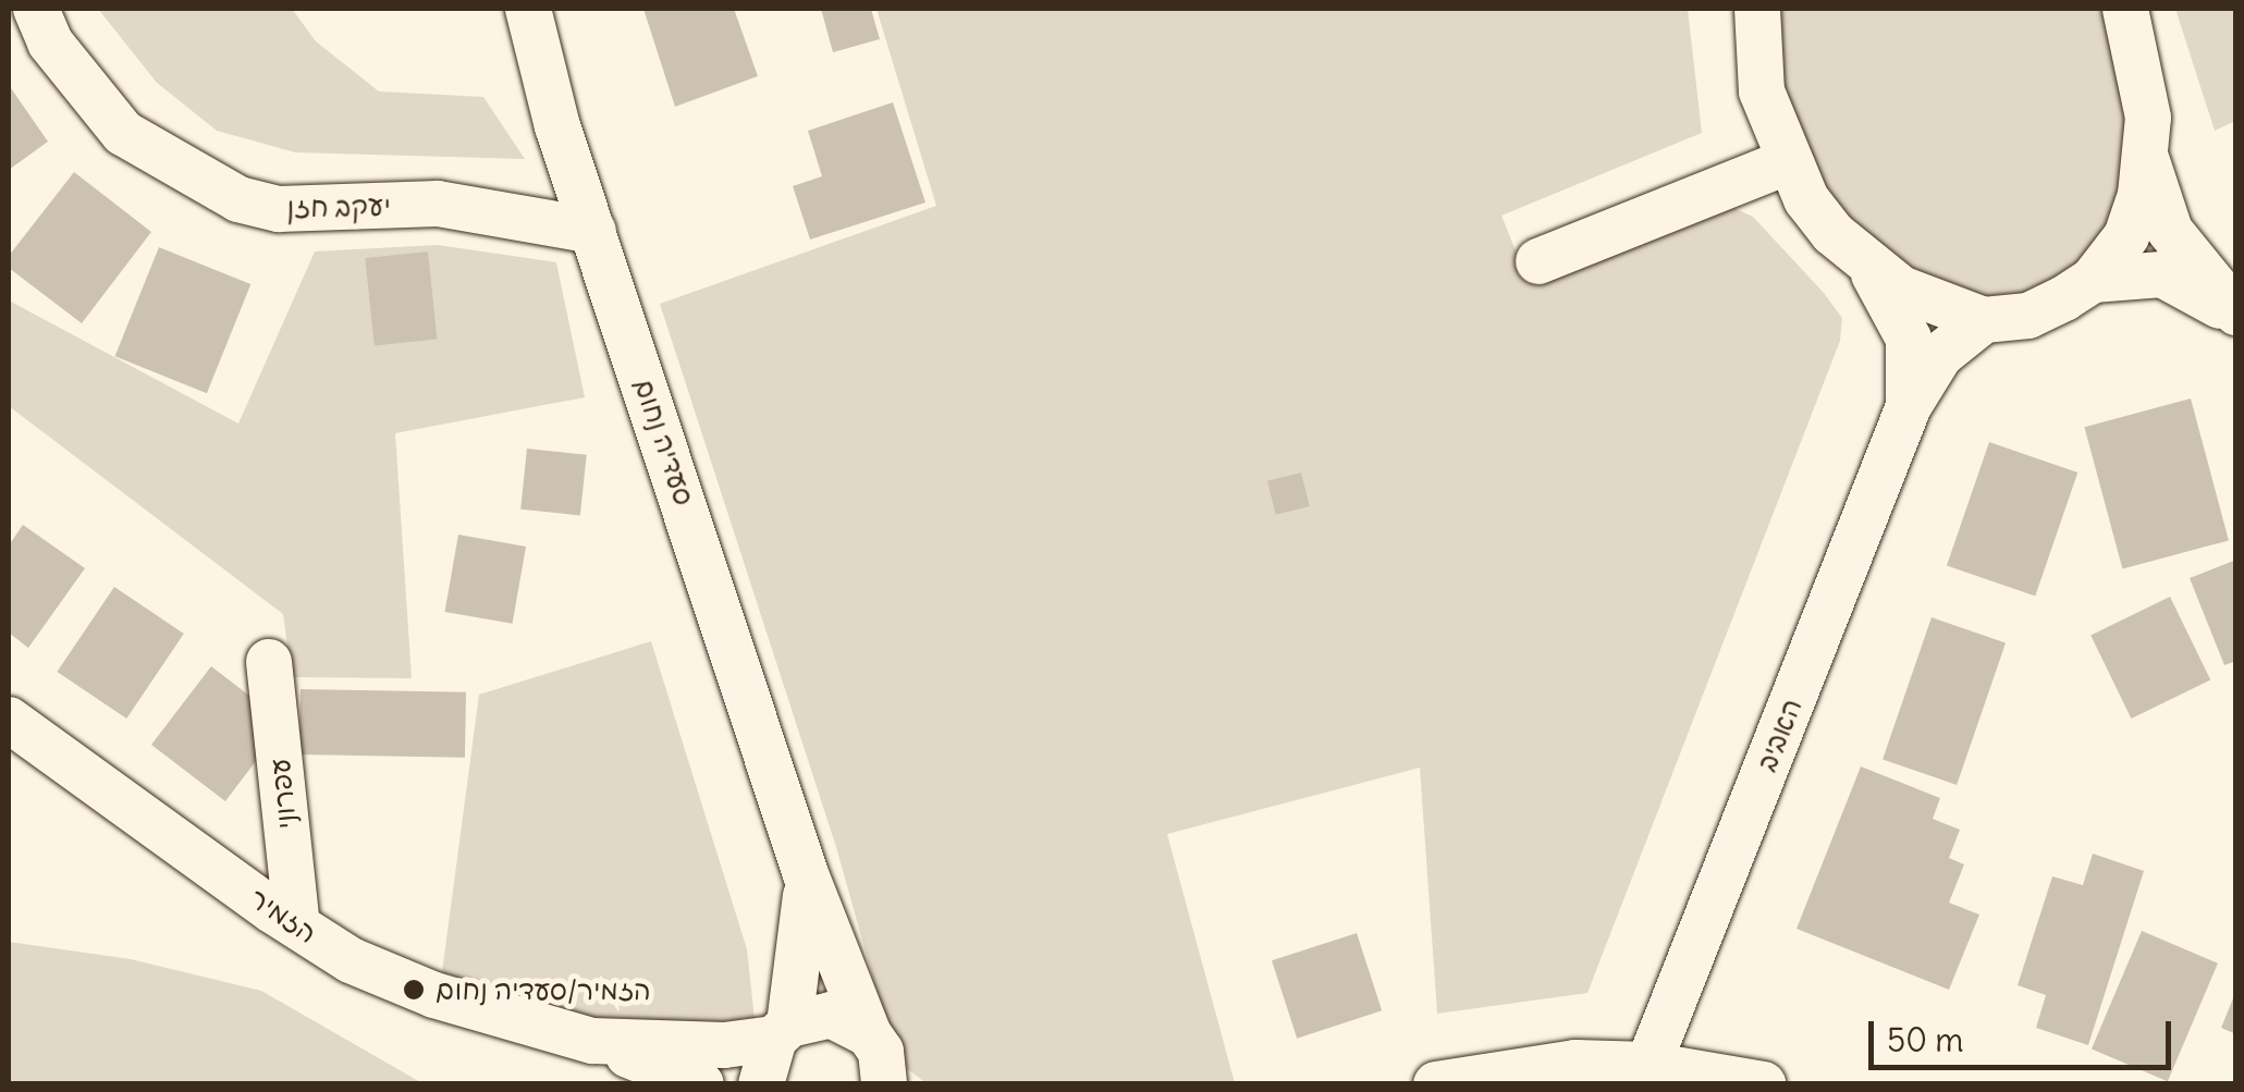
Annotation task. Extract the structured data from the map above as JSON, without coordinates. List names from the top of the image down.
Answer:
{
  "streets": {
    "street": [
      "יעקב חזן",
      "סעדיה נחום",
      "האביב",
      "עפרוני",
      "הזמיר"
    ]
  },
  "crossings": [
    ["יעקב חזן", "סעדיה נחום"],
    ["סעדיה נחום", "הזמיר"],
    ["עפרוני", "הזמיר"]
  ],
  "places": ["הזמיר/סעדיה נחום"],
  "scale_bar": "50 m"
}
